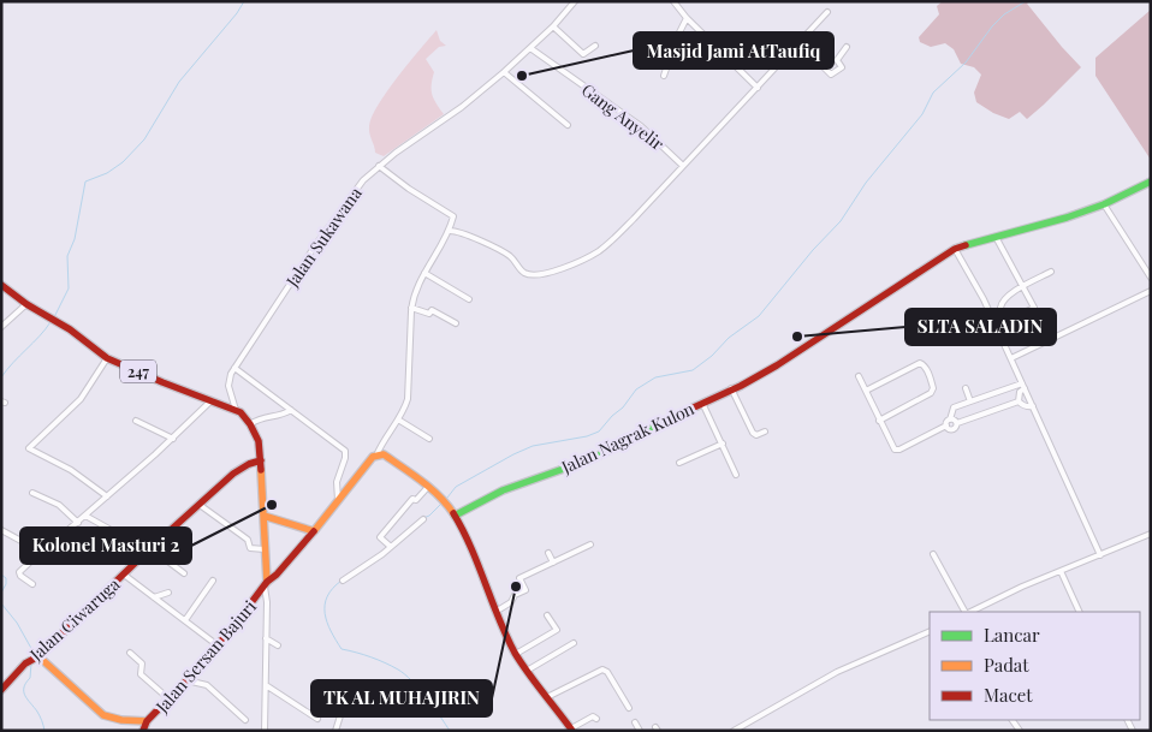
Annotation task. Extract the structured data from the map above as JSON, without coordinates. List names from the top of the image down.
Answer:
{
  "streets": {
    "street": [
      "Gang Anyelir",
      "Jalan Sukawana",
      "247",
      "Jalan Nagrak Kulon",
      "Jalan Ciwaruga",
      "Jalan Sersan Bajuri"
    ]
  },
  "crossings": [
    ["Gang Anyelir", "Jalan Sukawana"],
    ["Jalan Sukawana", "247"],
    ["247", "Jalan Ciwaruga"]
  ],
  "places": [
    "Masjid Jami AtTaufiq",
    "SLTA SALADIN",
    "Kolonel Masturi 2",
    "TK AL MUHAJIRIN"
  ],
  "legend": ["Lancar", "Padat", "Macet"]
}
